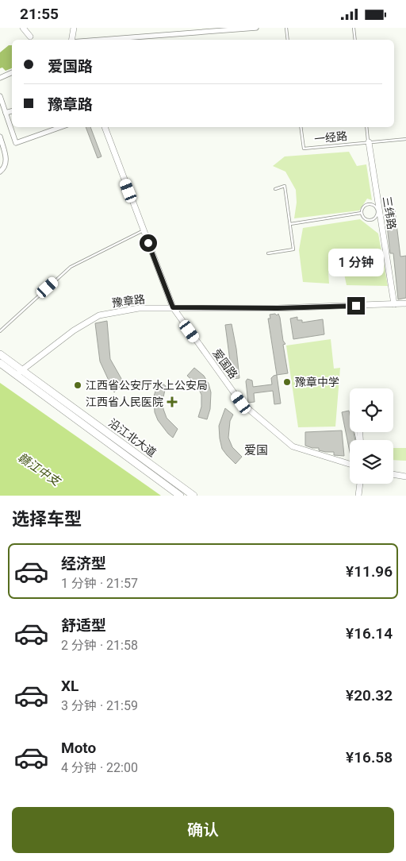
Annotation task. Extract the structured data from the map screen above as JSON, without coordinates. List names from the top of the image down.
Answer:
{
  "streets": {
    "main road": ["沿江北大道"],
    "street": ["三纬路", "豫章路", "爱国路"],
    "lane": ["一经路"]
  },
  "crossings": [
    ["一经路", "三纬路"],
    ["三纬路", "豫章路"],
    ["豫章路", "爱国路"],
    ["豫章路", "沿江北大道"]
  ],
  "districts": ["爱国"],
  "water": ["赣江中支"],
  "places": {
    "other": ["豫章中学", "江西省公安厅水上公安局"],
    "health": ["江西省人民医院"]
  },
  "page": {
    "status": "21:55",
    "banner": ["爱国路", "豫章路"],
    "bubble": "1 分钟",
    "heading": "选择车型",
    "list": [
      {
        "name": "经济型",
        "note": "1 分钟 · 21:57",
        "value": "¥11.96"
      },
      {
        "name": "舒适型",
        "note": "2 分钟 · 21:58",
        "value": "¥16.14"
      },
      {
        "name": "XL",
        "note": "3 分钟 · 21:59",
        "value": "¥20.32"
      },
      {
        "name": "Moto",
        "note": "4 分钟 · 22:00",
        "value": "¥16.58"
      }
    ],
    "buttons": "确认"
  }
}
